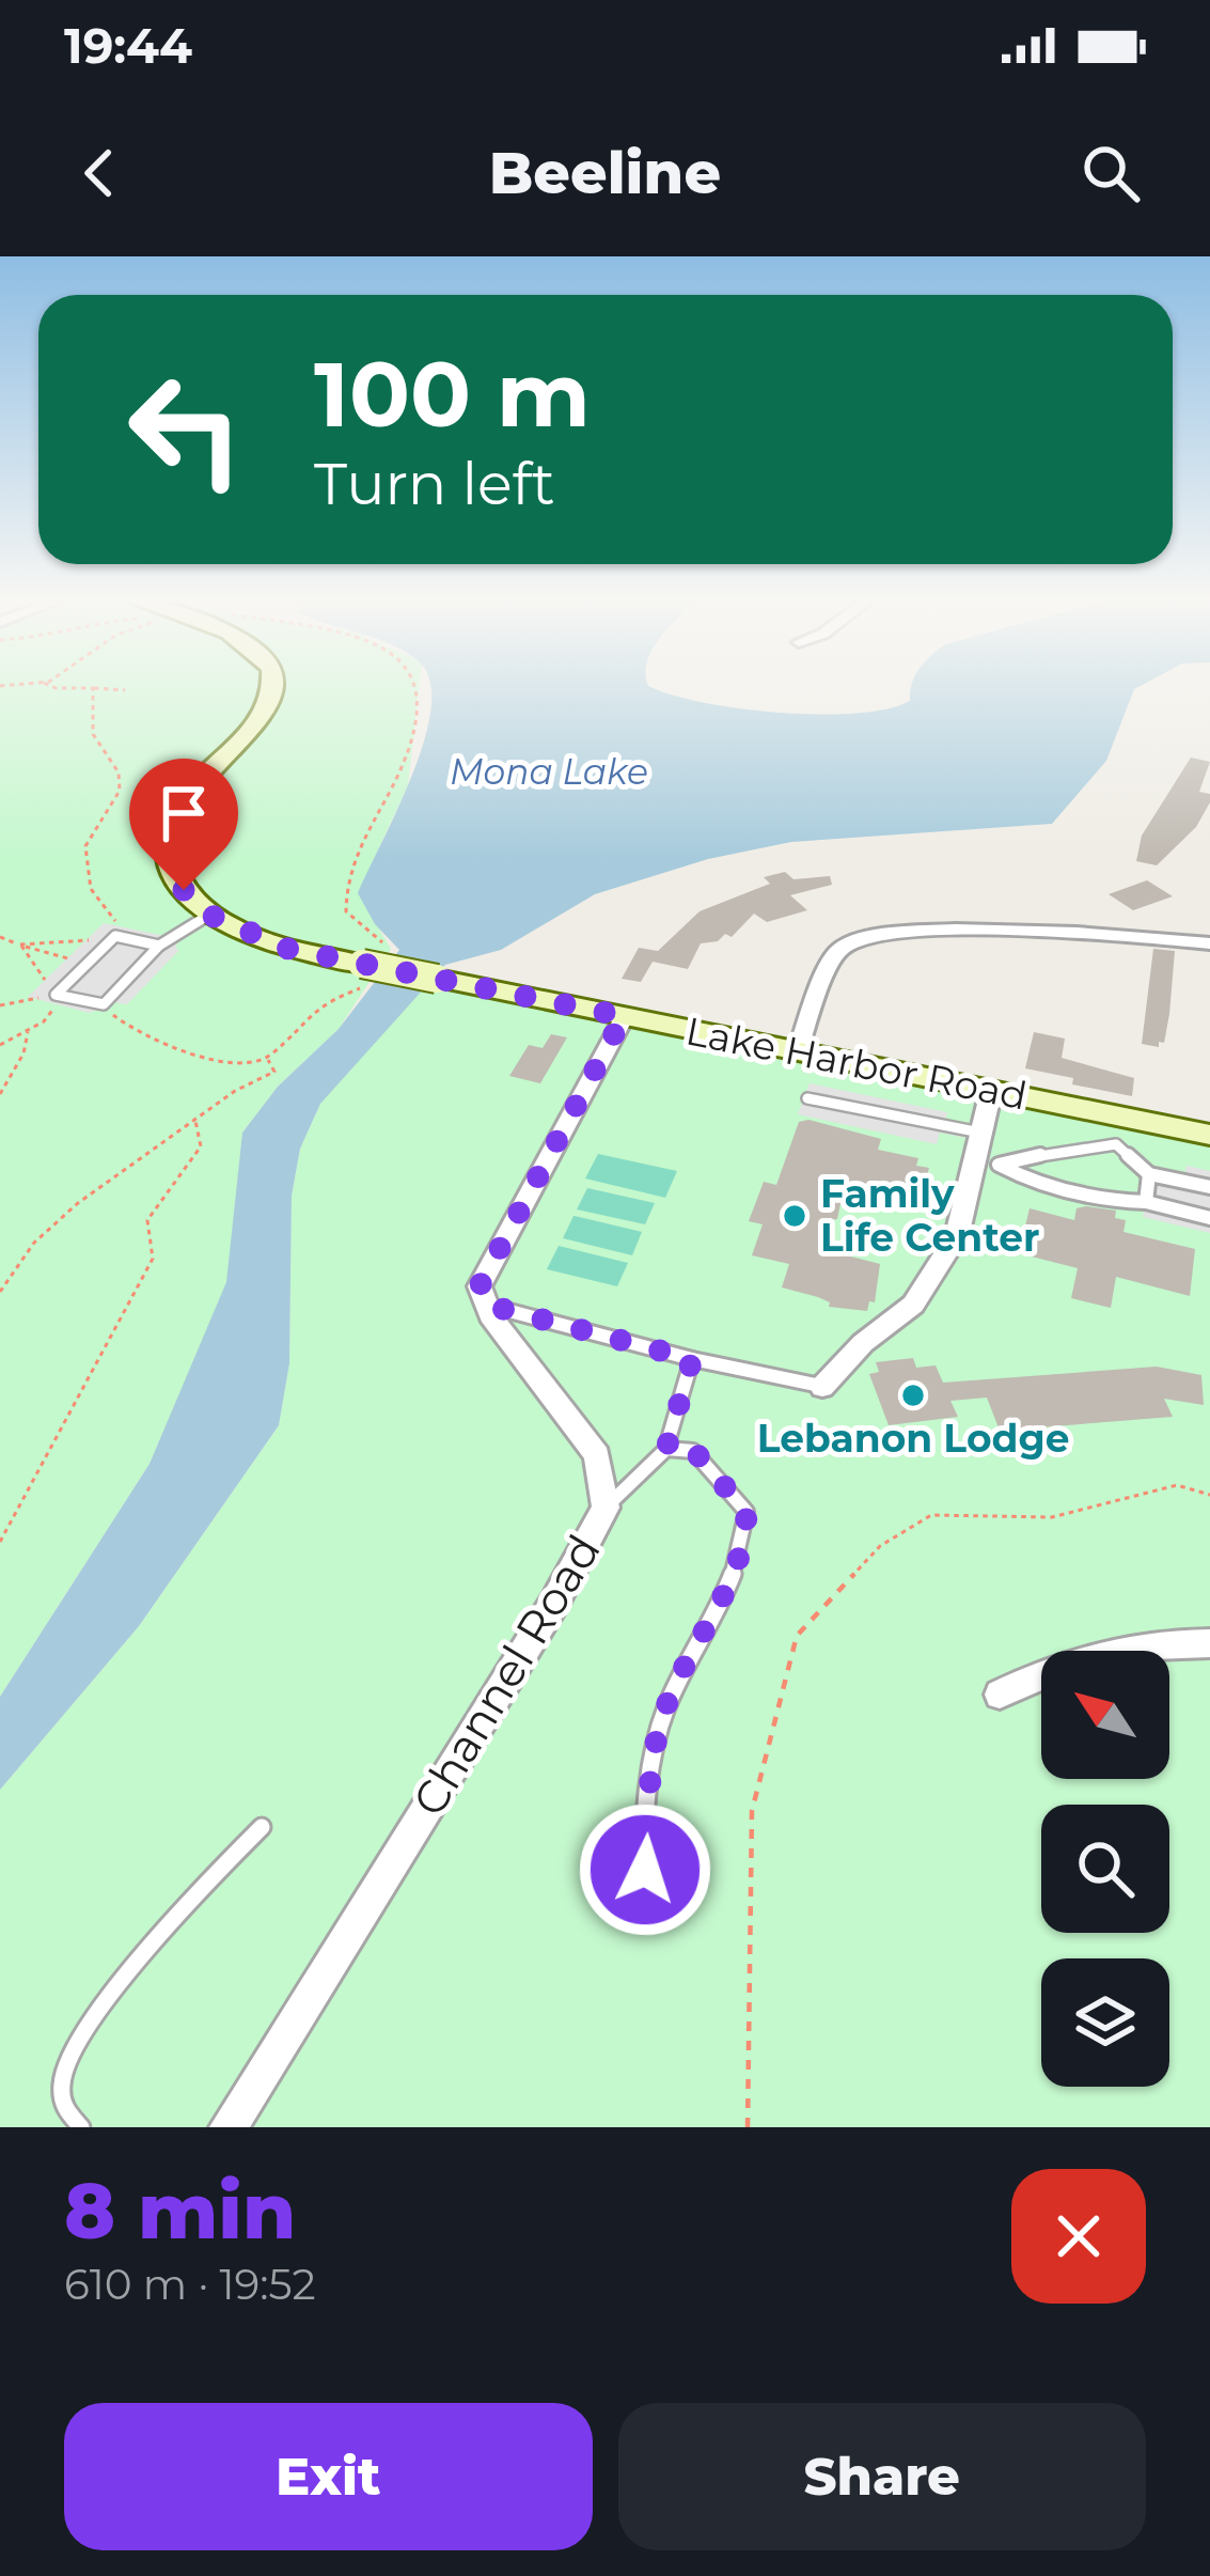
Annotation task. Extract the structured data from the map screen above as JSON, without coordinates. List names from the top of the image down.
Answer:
{
  "streets": {
    "street": ["Lake Harbor Road", "Channel Road"]
  },
  "water": ["Mona Lake"],
  "places": ["Family Life Center", "Lebanon Lodge"],
  "north": "top left",
  "page": {
    "status": "19:44",
    "header": "Beeline",
    "turn": ["100 m", "Turn left"],
    "heading": ["8 min", "610 m · 19:52"],
    "buttons": ["Exit", "Share"]
  }
}
